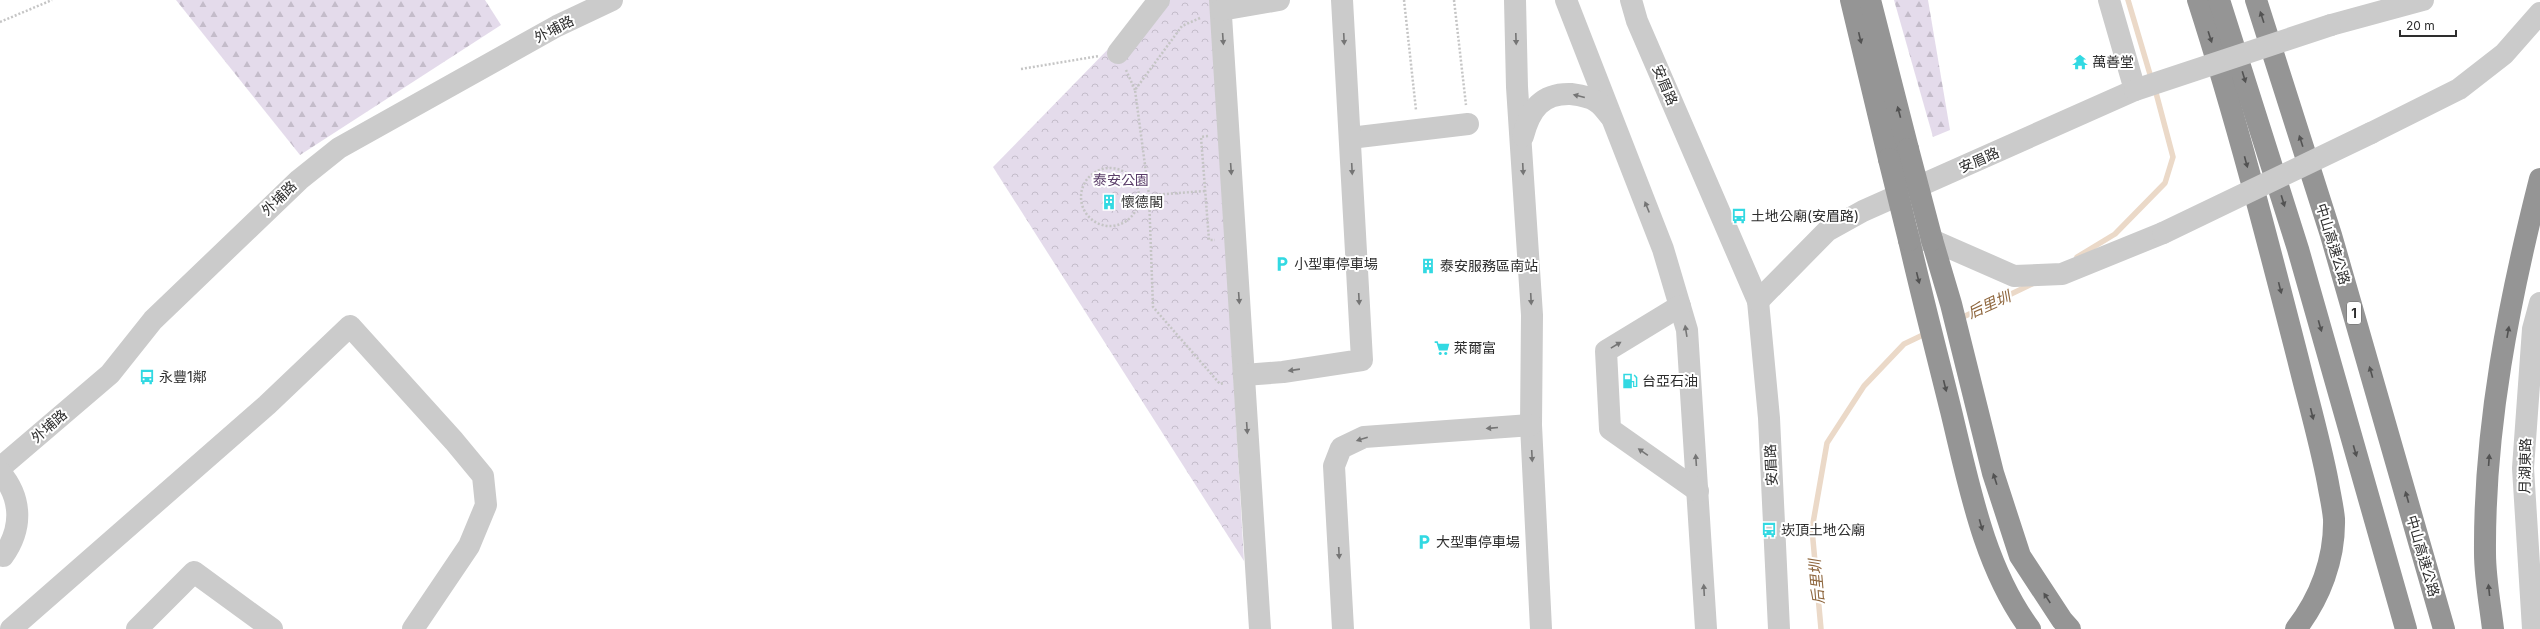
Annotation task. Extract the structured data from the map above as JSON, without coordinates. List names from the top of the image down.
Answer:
{
  "streets": {
    "highway": ["中山高速公路", "1"],
    "street": ["外埔路", "安眉路", "月湖東路"]
  },
  "water": ["后里圳"],
  "parks": ["泰安公園"],
  "places": {
    "temple": ["萬善堂"],
    "building": ["懷德閣", "泰安服務區南站"],
    "bus stop": ["土地公廟(安眉路)", "永豐1鄰", "崁頂土地公廟"],
    "parking": ["小型車停車場", "大型車停車場"],
    "supermarket": ["萊爾富"],
    "fuel station": ["台亞石油"]
  },
  "scale_bar": "20 m"
}
